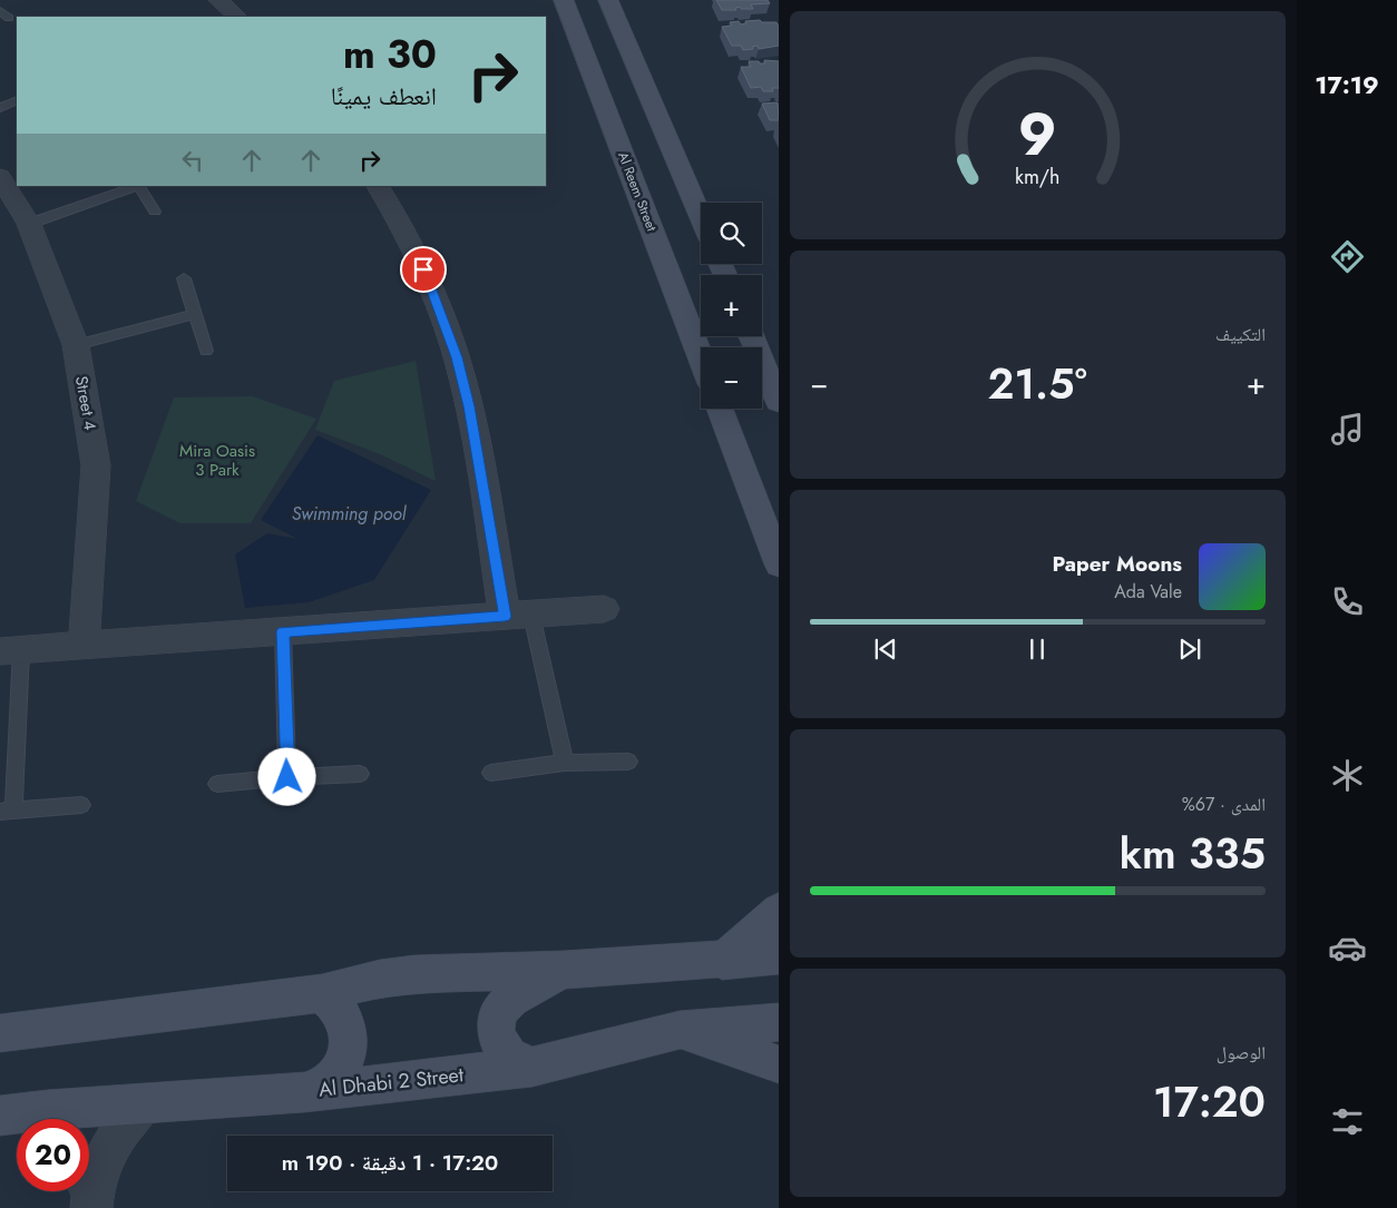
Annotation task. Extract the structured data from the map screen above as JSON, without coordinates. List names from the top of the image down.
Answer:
{
  "streets": {
    "street": ["Al Reem Street", "Street 4", "Al Dhabi 2 Street"]
  },
  "water": ["Swimming pool"],
  "parks": ["Mira Oasis 3 Park"],
  "page": {
    "tabs": "17:19",
    "turn": ["30 m", "انعطف يمينًا"],
    "map_buttons": ["+", "−"],
    "tile": [
      "التكييف",
      ["المدى · 67%", "335 km"],
      ["الوصول", "17:20"]
    ],
    "heat": ["−", "21.5°", "+"],
    "song": ["Paper Moons", "Ada Vale"],
    "limit": "20",
    "trip": "17:20 · 1 دقيقة · 190 m",
    "gauge": ["9", "km/h"]
  }
}
